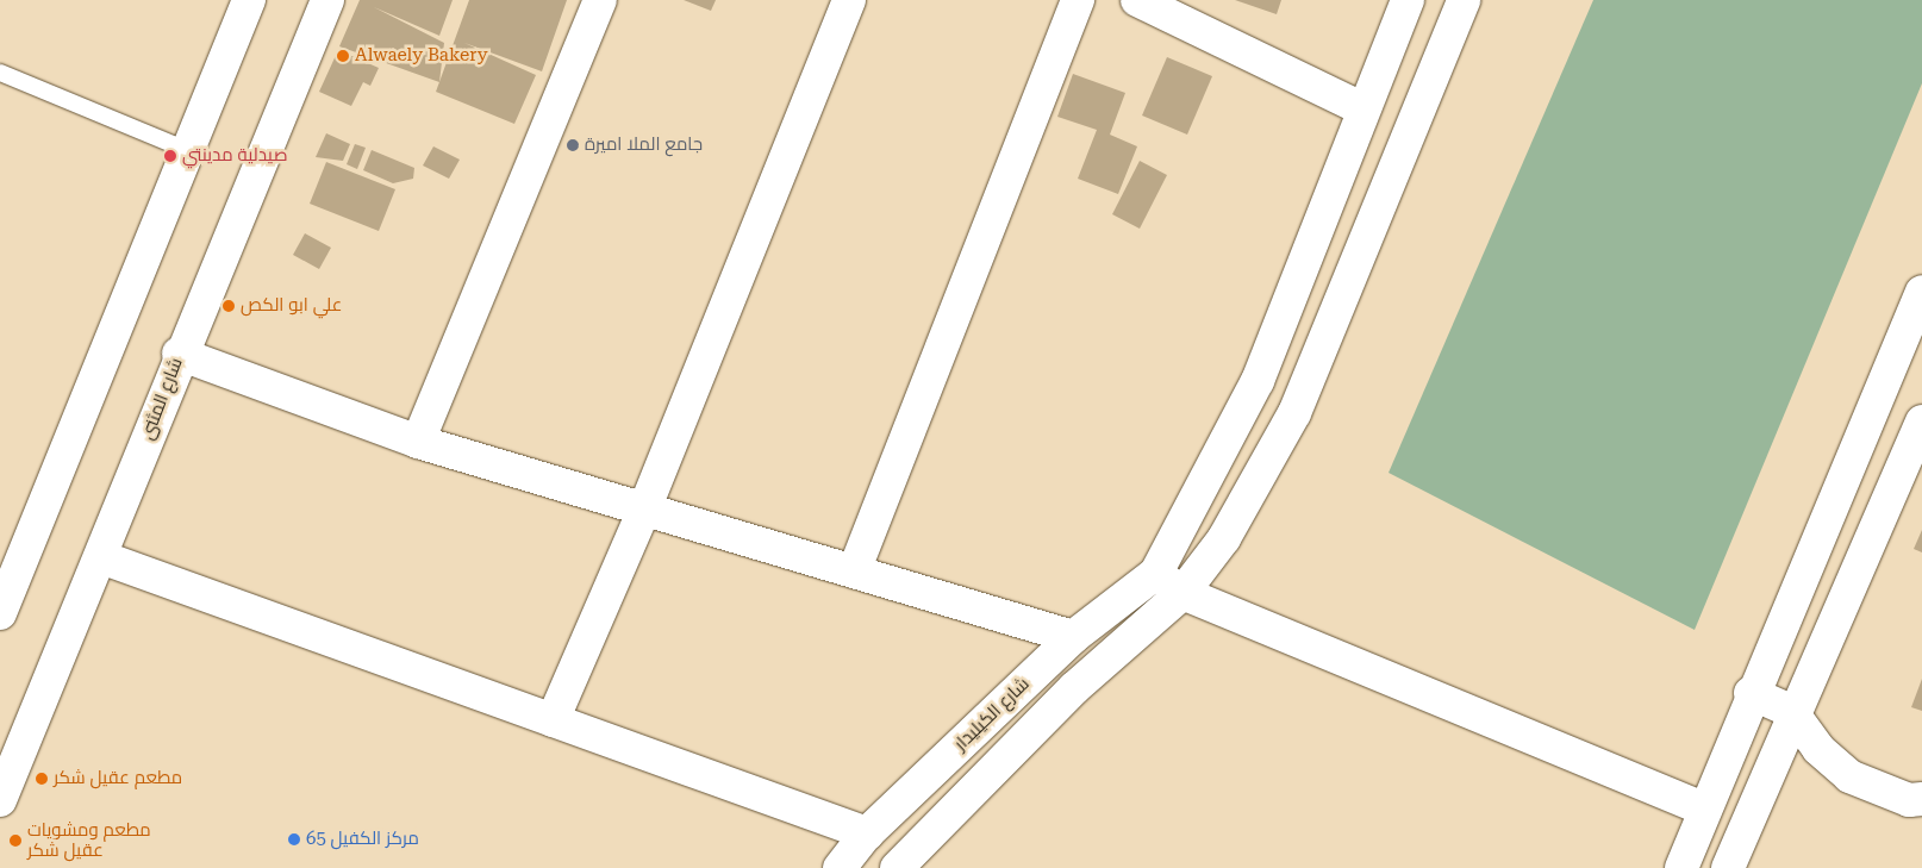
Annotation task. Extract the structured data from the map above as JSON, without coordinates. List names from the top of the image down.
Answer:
{
  "streets": {
    "street": ["شارع المثنى", "شارع الكيليدار"]
  },
  "places": [
    "Alwaely Bakery",
    "جامع الملا اميرة",
    "صيدلية مدينتي",
    "علي ابو الكص",
    "مطعم عقيل شكر",
    "مركز الكفيل 65",
    "مطعم ومشويات عقيل شكر"
  ]
}
